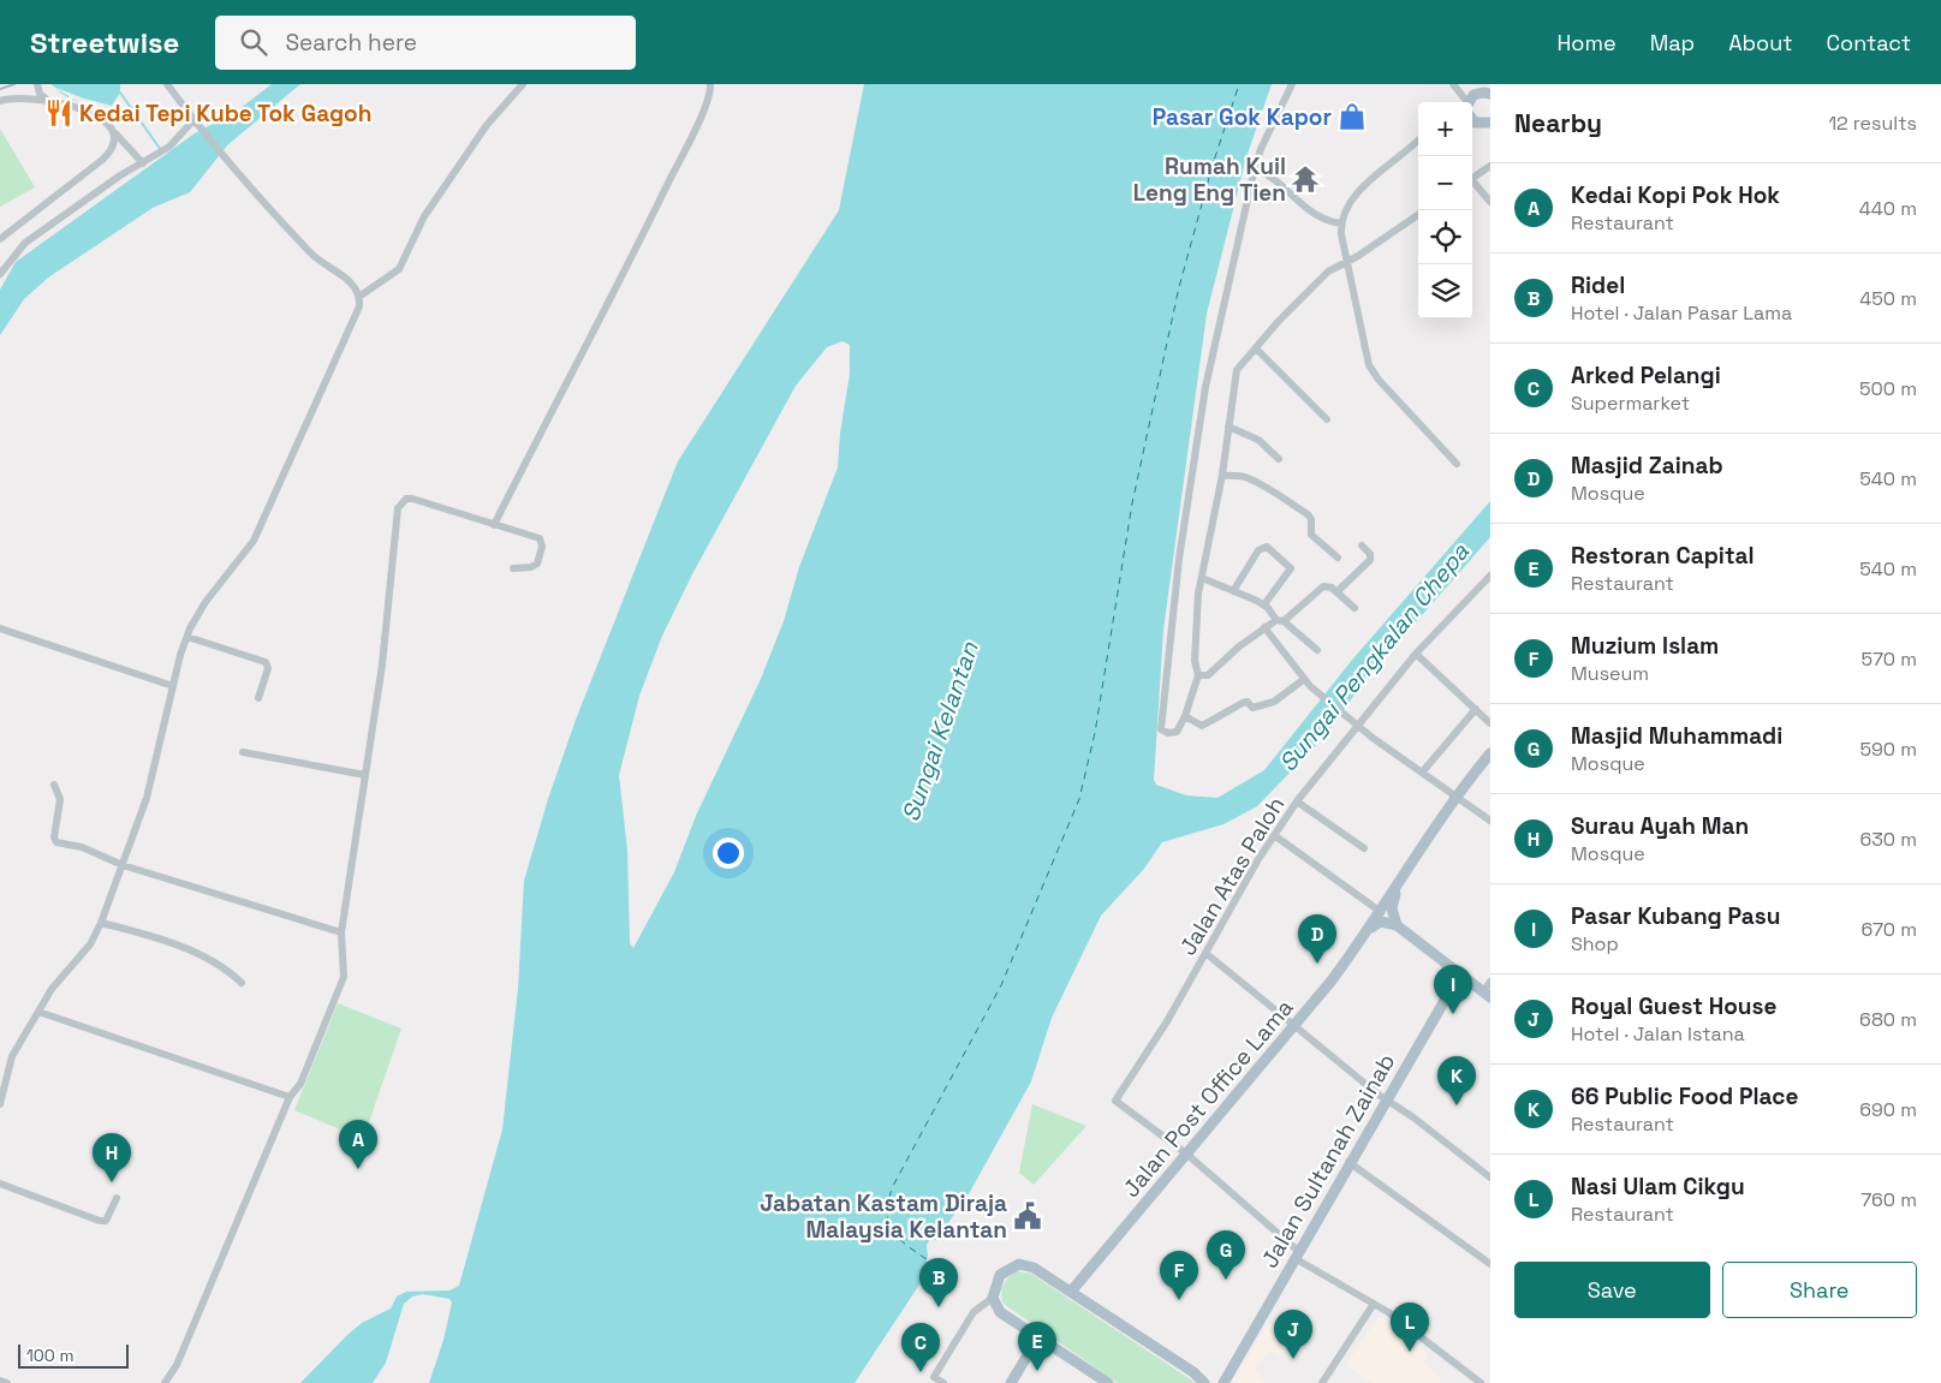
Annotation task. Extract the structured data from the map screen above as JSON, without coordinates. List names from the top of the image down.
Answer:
{
  "streets": {
    "main road": ["Jalan Post Office Lama", "Jalan Sultanah Zainab"],
    "street": ["Jalan Atas Paloh"]
  },
  "crossings": [
    ["Jalan Atas Paloh", "Jalan Post Office Lama"]
  ],
  "water": ["Sungai Pengkalan Chepa", "Sungai Kelantan"],
  "places": {
    "restaurant": ["Kedai Tepi Kube Tok Gagoh"],
    "shop": ["Pasar Gok Kapor"],
    "temple": ["Rumah Kuil Leng Eng Tien"],
    "public building": ["Jabatan Kastam Diraja Malaysia Kelantan"]
  },
  "scale_bar": "100 m",
  "page": {
    "header": "Streetwise",
    "search": "Search here",
    "nav": [
      "Home",
      "Map",
      "About",
      "Contact"
    ],
    "heading": ["Nearby", "12 results"],
    "map_buttons": ["+", "−"],
    "list": [
      {
        "mark": "A",
        "name": "Kedai Kopi Pok Hok",
        "note": "Restaurant",
        "value": "440 m"
      },
      {
        "mark": "B",
        "name": "Ridel",
        "note": "Hotel · Jalan Pasar Lama",
        "value": "450 m"
      },
      {
        "mark": "C",
        "name": "Arked Pelangi",
        "note": "Supermarket",
        "value": "500 m"
      },
      {
        "mark": "D",
        "name": "Masjid Zainab",
        "note": "Mosque",
        "value": "540 m"
      },
      {
        "mark": "E",
        "name": "Restoran Capital",
        "note": "Restaurant",
        "value": "540 m"
      },
      {
        "mark": "F",
        "name": "Muzium Islam",
        "note": "Museum",
        "value": "570 m"
      },
      {
        "mark": "G",
        "name": "Masjid Muhammadi",
        "note": "Mosque",
        "value": "590 m"
      },
      {
        "mark": "H",
        "name": "Surau Ayah Man",
        "note": "Mosque",
        "value": "630 m"
      },
      {
        "mark": "I",
        "name": "Pasar Kubang Pasu",
        "note": "Shop",
        "value": "670 m"
      },
      {
        "mark": "J",
        "name": "Royal Guest House",
        "note": "Hotel · Jalan Istana",
        "value": "680 m"
      },
      {
        "mark": "K",
        "name": "66 Public Food Place",
        "note": "Restaurant",
        "value": "690 m"
      },
      {
        "mark": "L",
        "name": "Nasi Ulam Cikgu",
        "note": "Restaurant",
        "value": "760 m"
      }
    ],
    "pins": [
      "D",
      "I",
      "K",
      "A",
      "H",
      "G",
      "F",
      "B",
      "L",
      "J",
      "E",
      "C"
    ],
    "buttons": ["Save", "Share"],
    "scale": "100 m"
  }
}
